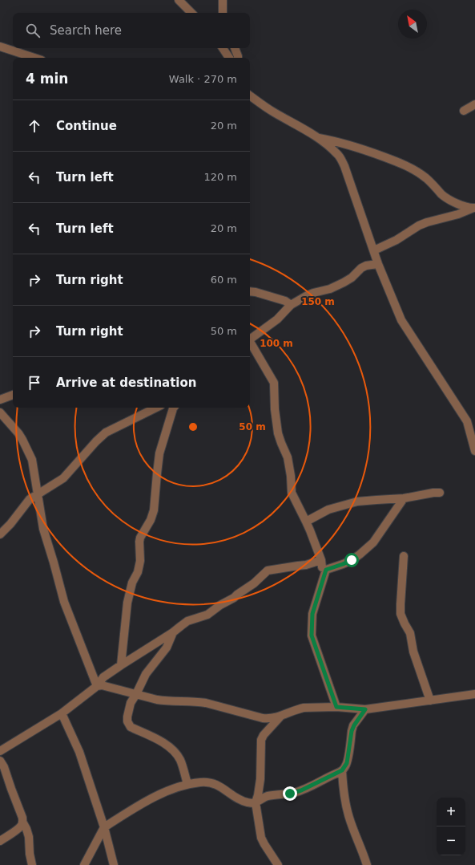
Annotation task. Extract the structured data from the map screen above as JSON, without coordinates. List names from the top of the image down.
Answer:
{
  "north": "top left",
  "page": {
    "search": "Search here",
    "heading": ["4 min", "Walk · 270 m"],
    "list": [
      ["Continue", "20 m"],
      ["Turn left", "120 m"],
      ["Turn left", "20 m"],
      ["Turn right", "60 m"],
      ["Turn right", "50 m"],
      "Arrive at destination"
    ],
    "map_buttons": ["+", "−"]
  },
  "rings": ["150 m", "100 m", "50 m"]
}
